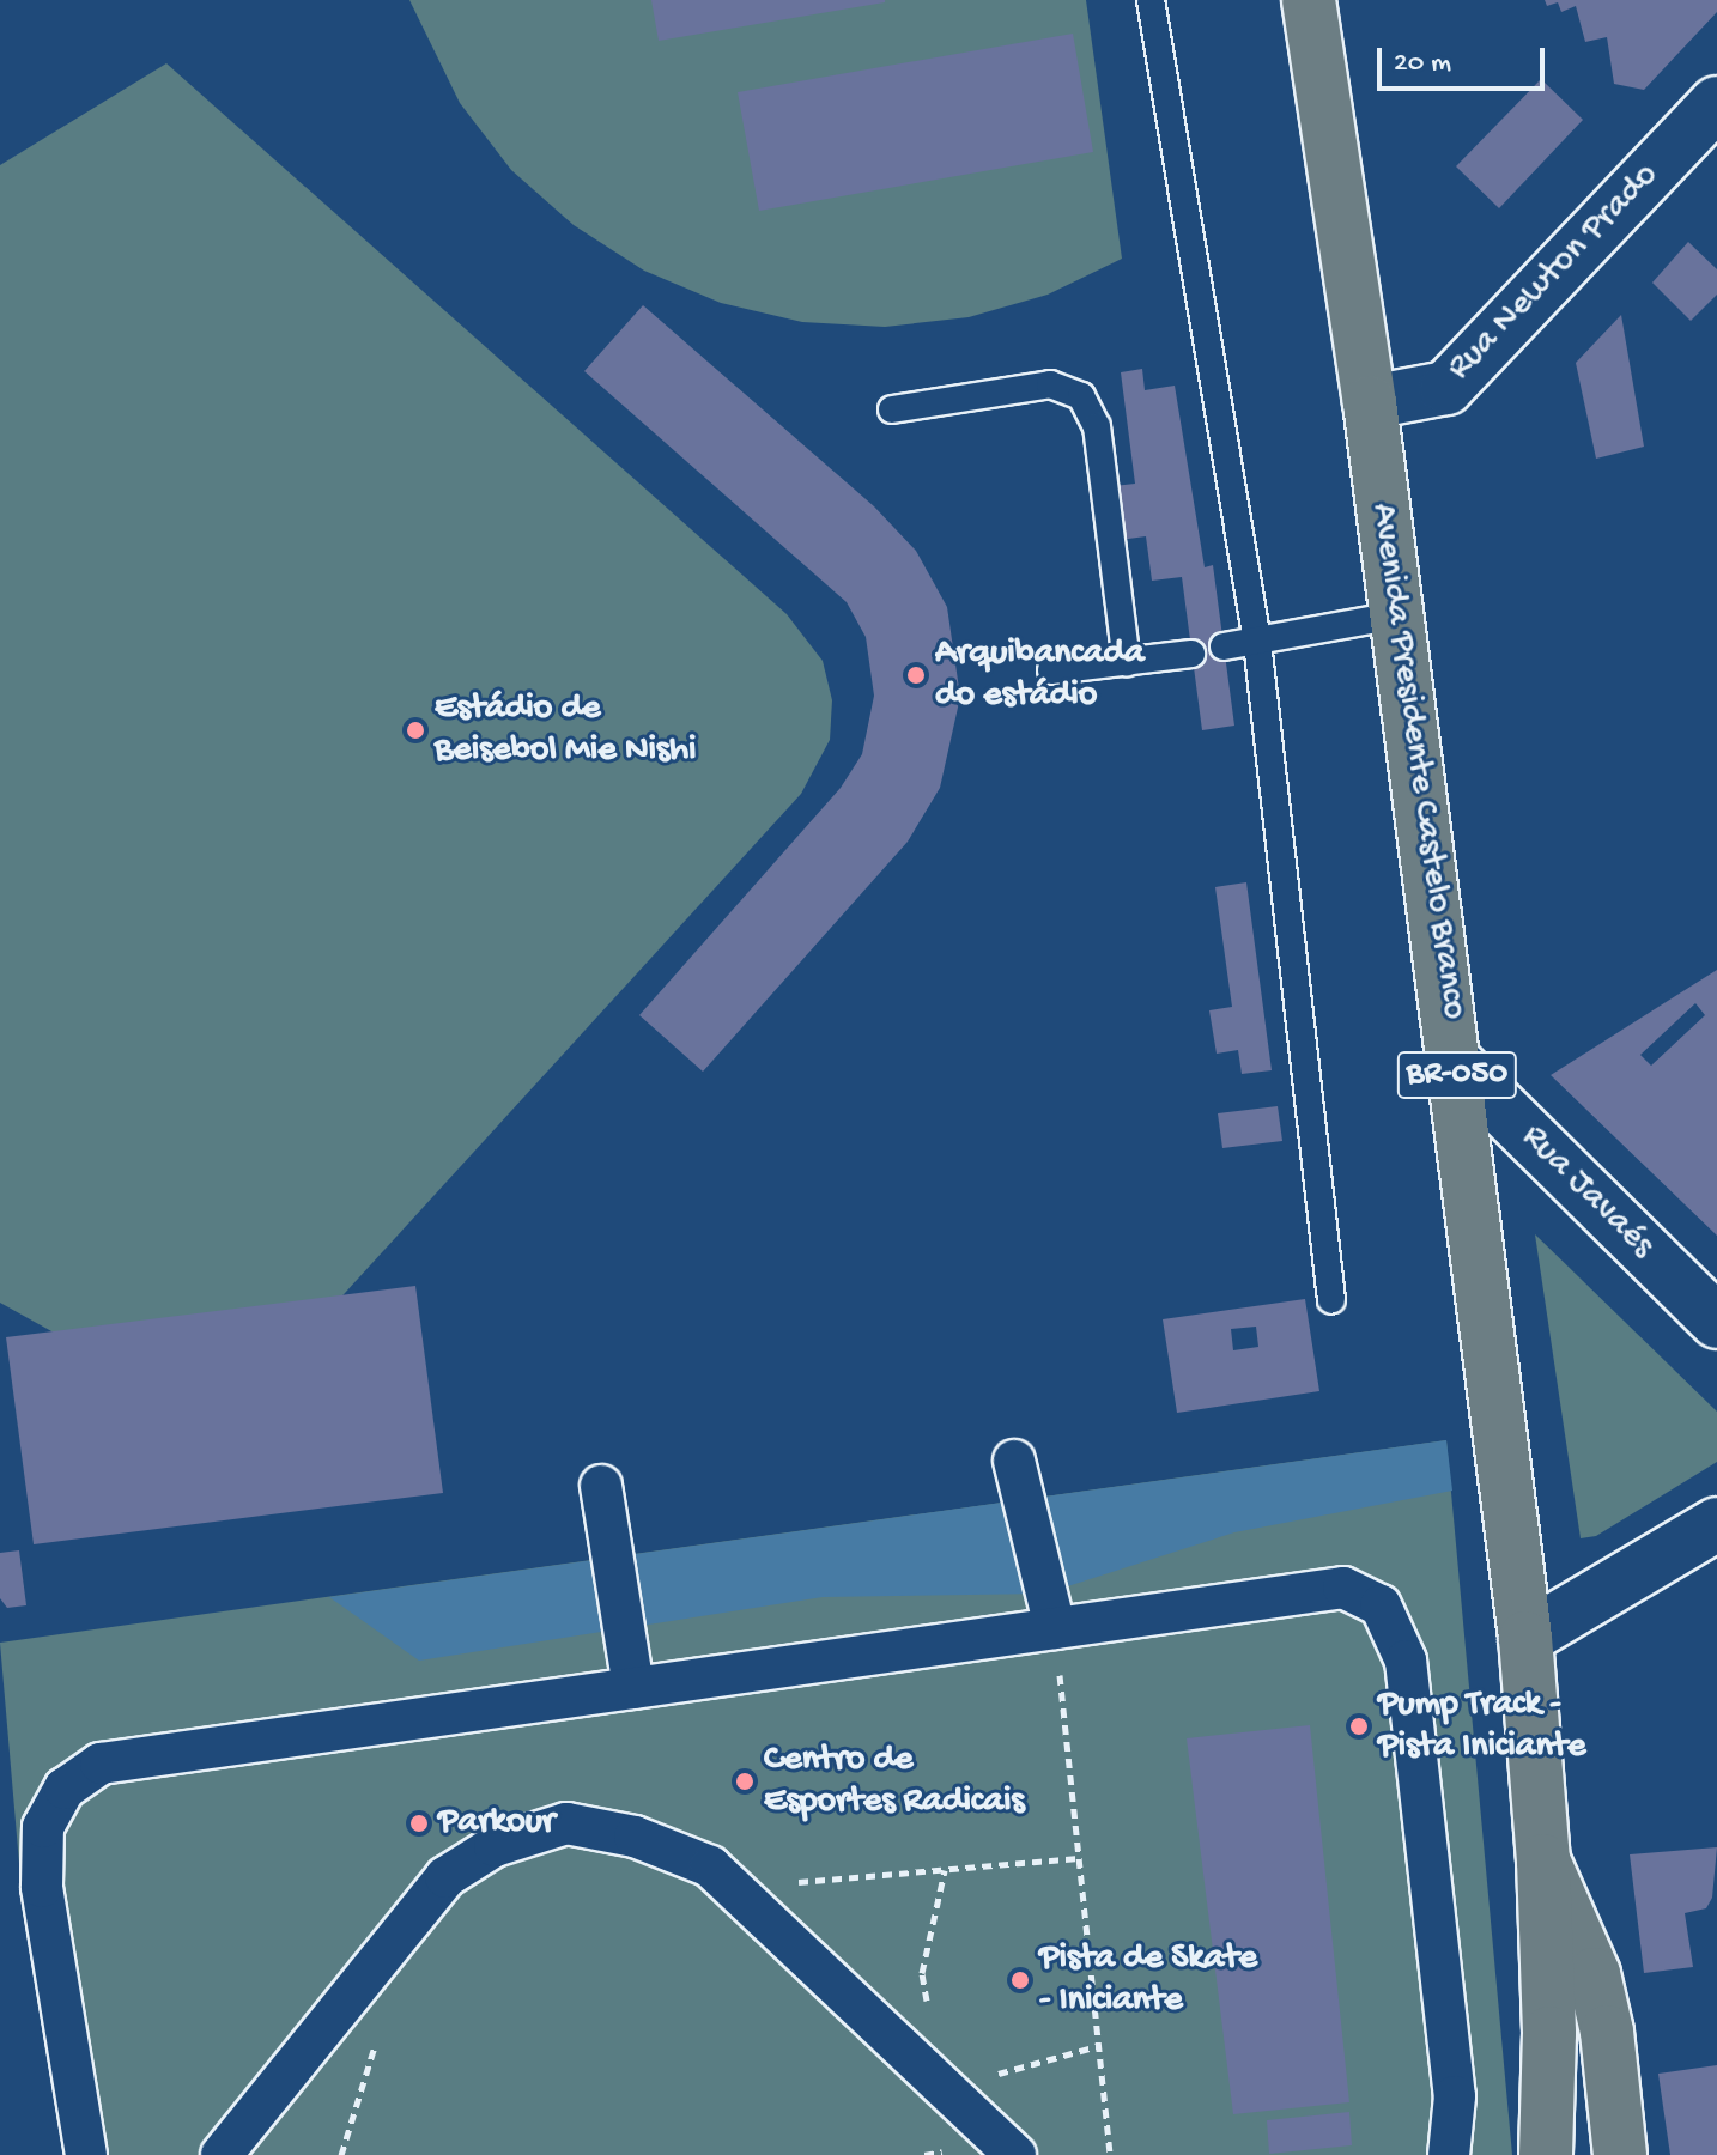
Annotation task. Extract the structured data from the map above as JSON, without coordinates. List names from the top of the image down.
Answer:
{
  "streets": {
    "main road": ["Avenida Presidente Castelo Branco", "BR-050"],
    "street": ["Rua Newton Prado", "Rua Javaés"]
  },
  "crossings": [
    ["Rua Newton Prado", "Avenida Presidente Castelo Branco"],
    ["Avenida Presidente Castelo Branco", "Rua Javaés"]
  ],
  "places": [
    "Arquibancada do estádio",
    "Estádio de Beisebol Mie Nishi",
    "Pump Track - Pista Iniciante",
    "Centro de Esportes Radicais",
    "Parkour",
    "Pista de Skate - Iniciante"
  ],
  "scale_bar": "20 m"
}
